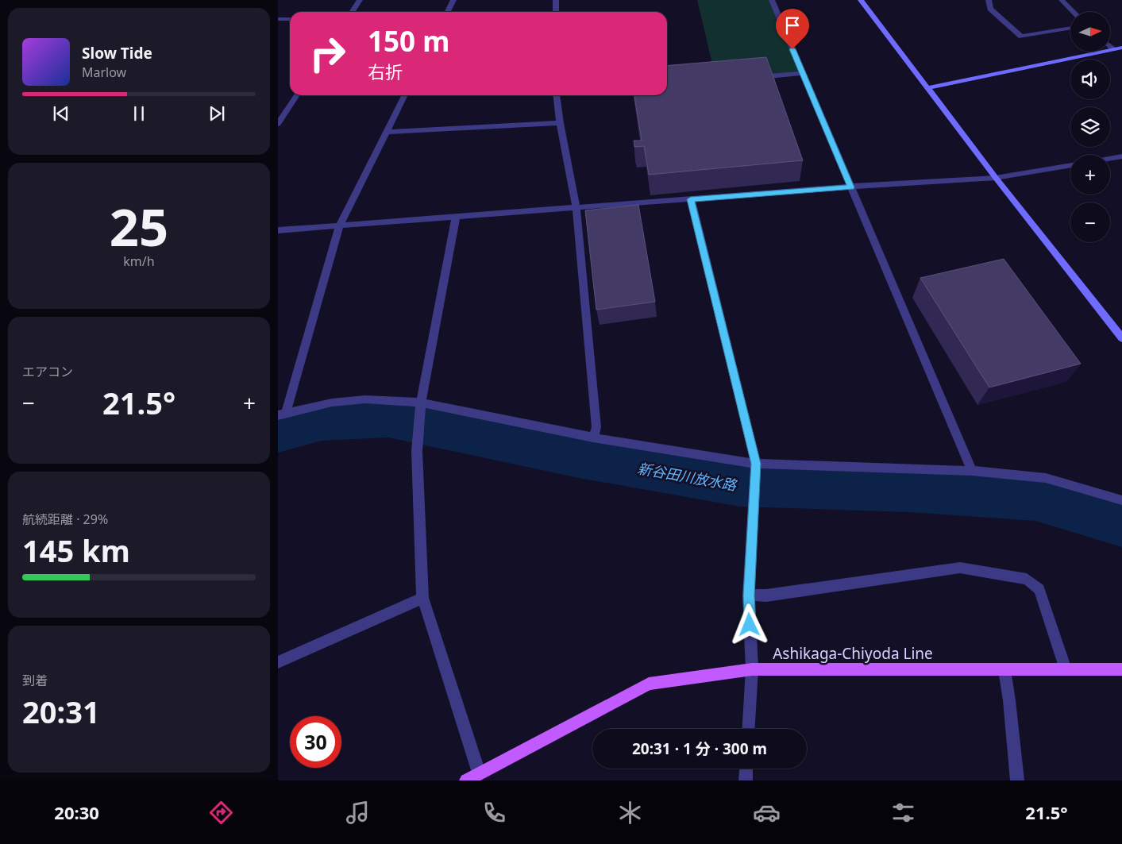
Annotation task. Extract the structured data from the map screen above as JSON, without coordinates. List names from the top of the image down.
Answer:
{
  "streets": {
    "main road": ["Ashikaga-Chiyoda Line"]
  },
  "water": ["新谷田川放水路"],
  "north": "right",
  "page": {
    "map_buttons": ["+", "−"],
    "turn": ["150 m", "右折"],
    "song": ["Slow Tide", "Marlow"],
    "tile": [
      ["25", "km/h"],
      "エアコン",
      ["航続距離 · 29%", "145 km"],
      ["到着", "20:31"]
    ],
    "heat": ["−", "21.5°", "+"],
    "limit": "30",
    "trip": "20:31 · 1 分 · 300 m",
    "tabs": ["20:30", "21.5°"]
  }
}
